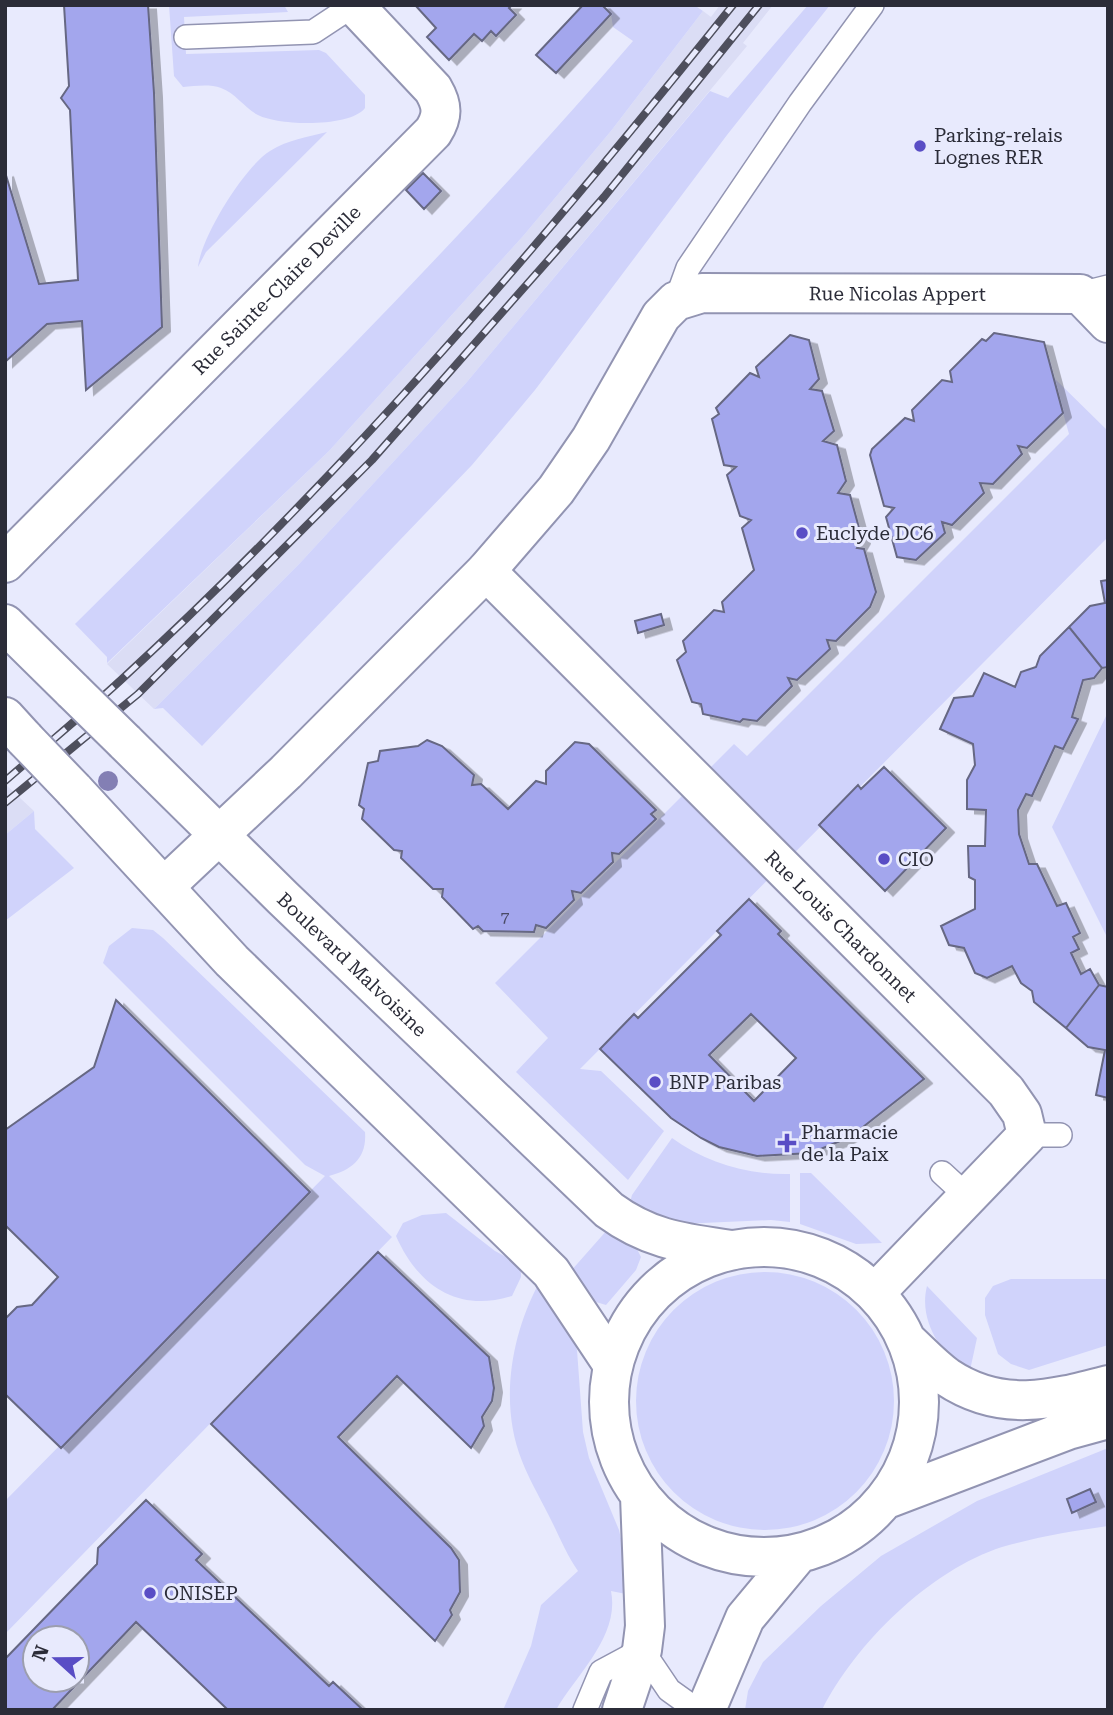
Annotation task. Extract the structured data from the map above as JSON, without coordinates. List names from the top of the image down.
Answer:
{
  "streets": {
    "street": [
      "Rue Sainte-Claire Deville",
      "Rue Nicolas Appert",
      "Rue Louis Chardonnet",
      "Boulevard Malvoisine"
    ]
  },
  "places": {
    "other": [
      "Parking-relais Lognes RER",
      "Euclyde DC6",
      "CIO",
      "BNP Paribas",
      "ONISEP"
    ],
    "health": ["Pharmacie de la Paix"]
  },
  "house_numbers": ["7"],
  "north": "left"
}
